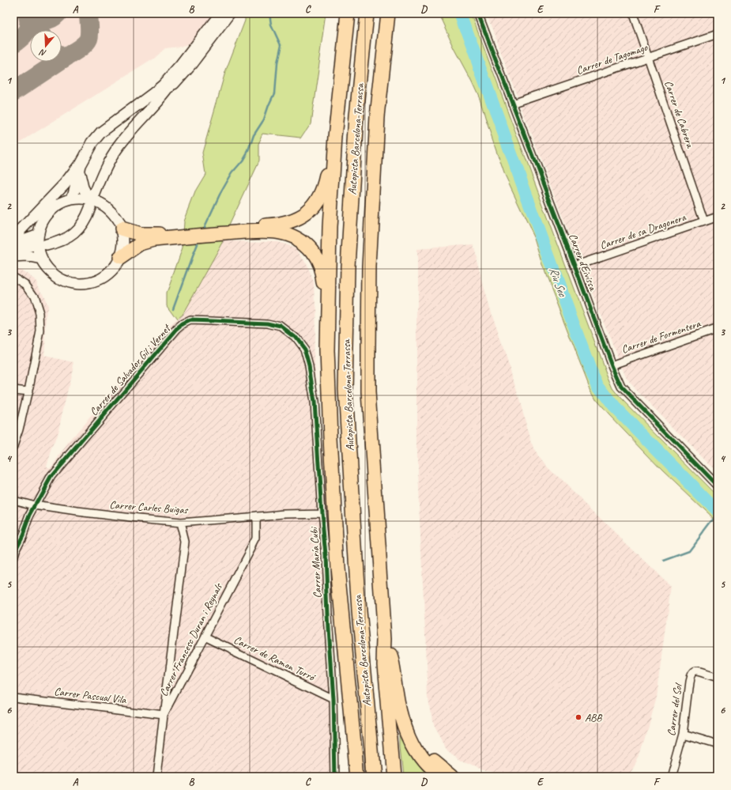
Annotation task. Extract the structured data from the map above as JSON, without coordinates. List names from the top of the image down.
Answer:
{
  "streets": {
    "highway": ["Autopista Barcelona-Terrassa"],
    "street": [
      "Carrer de Tagomago",
      "Carrer de Cabrera",
      "Carrer de sa Dragonera",
      "Carrer d'Eivissa",
      "Carrer de Formentera",
      "Carrer de Salvador Gil i Vernet",
      "Carrer Carles Buigas",
      "Carrer María Cubi",
      "Carrer Francesc Duran i Reynals",
      "Carrer de Ramon Turró",
      "Carrer Pascual Vila",
      "Carrer del Sol"
    ]
  },
  "crossings": [
    ["Carrer de Tagomago", "Carrer de Cabrera"],
    ["Carrer de Tagomago", "Carrer d'Eivissa"],
    ["Carrer de Cabrera", "Carrer de sa Dragonera"],
    ["Carrer de sa Dragonera", "Carrer d'Eivissa"],
    ["Carrer d'Eivissa", "Carrer de Formentera"],
    ["Carrer de Salvador Gil i Vernet", "Carrer Carles Buigas"],
    ["Carrer de Salvador Gil i Vernet", "Carrer María Cubi"],
    ["Carrer Carles Buigas", "Carrer María Cubi"],
    ["Carrer Carles Buigas", "Carrer Francesc Duran i Reynals"],
    ["Carrer María Cubi", "Carrer de Ramon Turró"],
    ["Carrer Francesc Duran i Reynals", "Carrer de Ramon Turró"],
    ["Carrer Francesc Duran i Reynals", "Carrer Pascual Vila"]
  ],
  "water": ["Riu Sec"],
  "places": ["ABB"],
  "north": "bottom",
  "grid": {
    "columns": [
      "A",
      "B",
      "C",
      "D",
      "E",
      "F"
    ],
    "rows": [
      "1",
      "2",
      "3",
      "4",
      "5",
      "6"
    ]
  }
}
